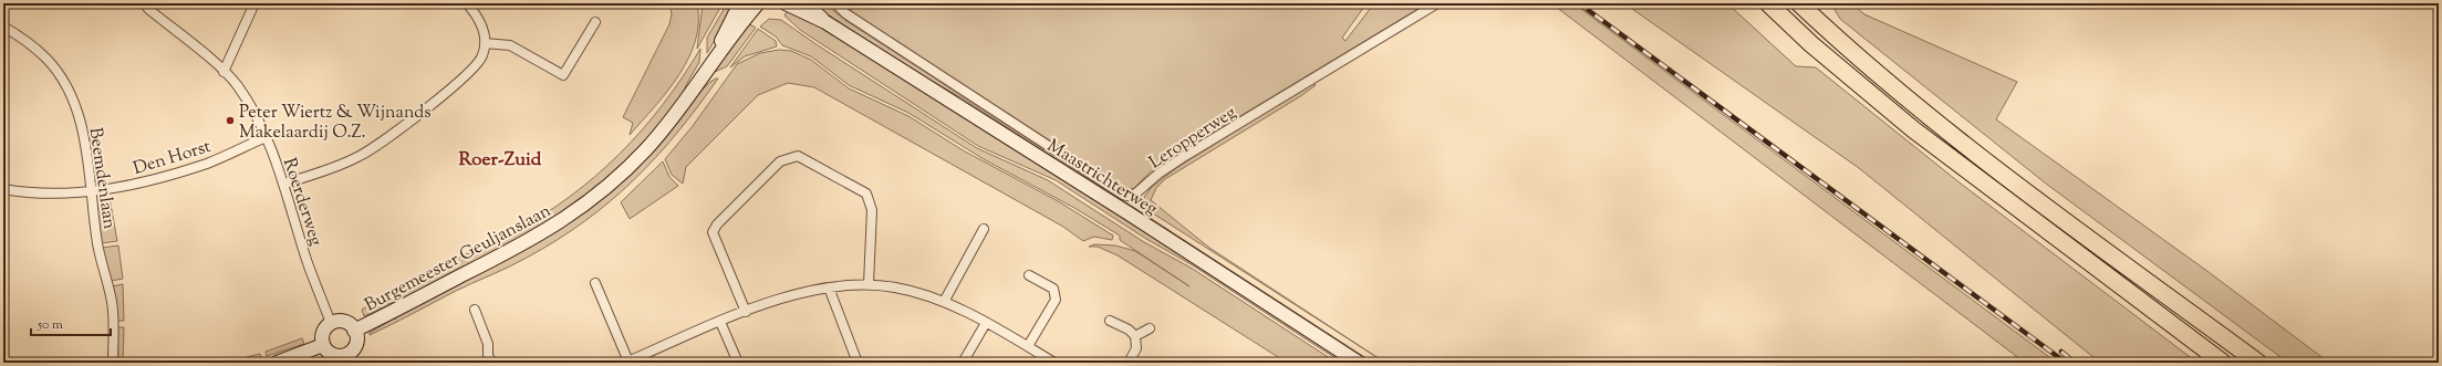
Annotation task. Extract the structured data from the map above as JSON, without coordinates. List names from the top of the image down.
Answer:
{
  "streets": {
    "main road": ["Maastrichterweg", "Burgemeester Geuljanslaan"],
    "street": [
      "Leropperweg",
      "Den Horst",
      "Beemdenlaan",
      "Roerderweg"
    ]
  },
  "crossings": [
    ["Den Horst", "Beemdenlaan"],
    ["Den Horst", "Roerderweg"],
    ["Roerderweg", "Burgemeester Geuljanslaan"]
  ],
  "districts": ["Roer-Zuid"],
  "places": ["Peter Wiertz & Wijnands Makelaardij O.Z."],
  "scale_bar": "50 m"
}
